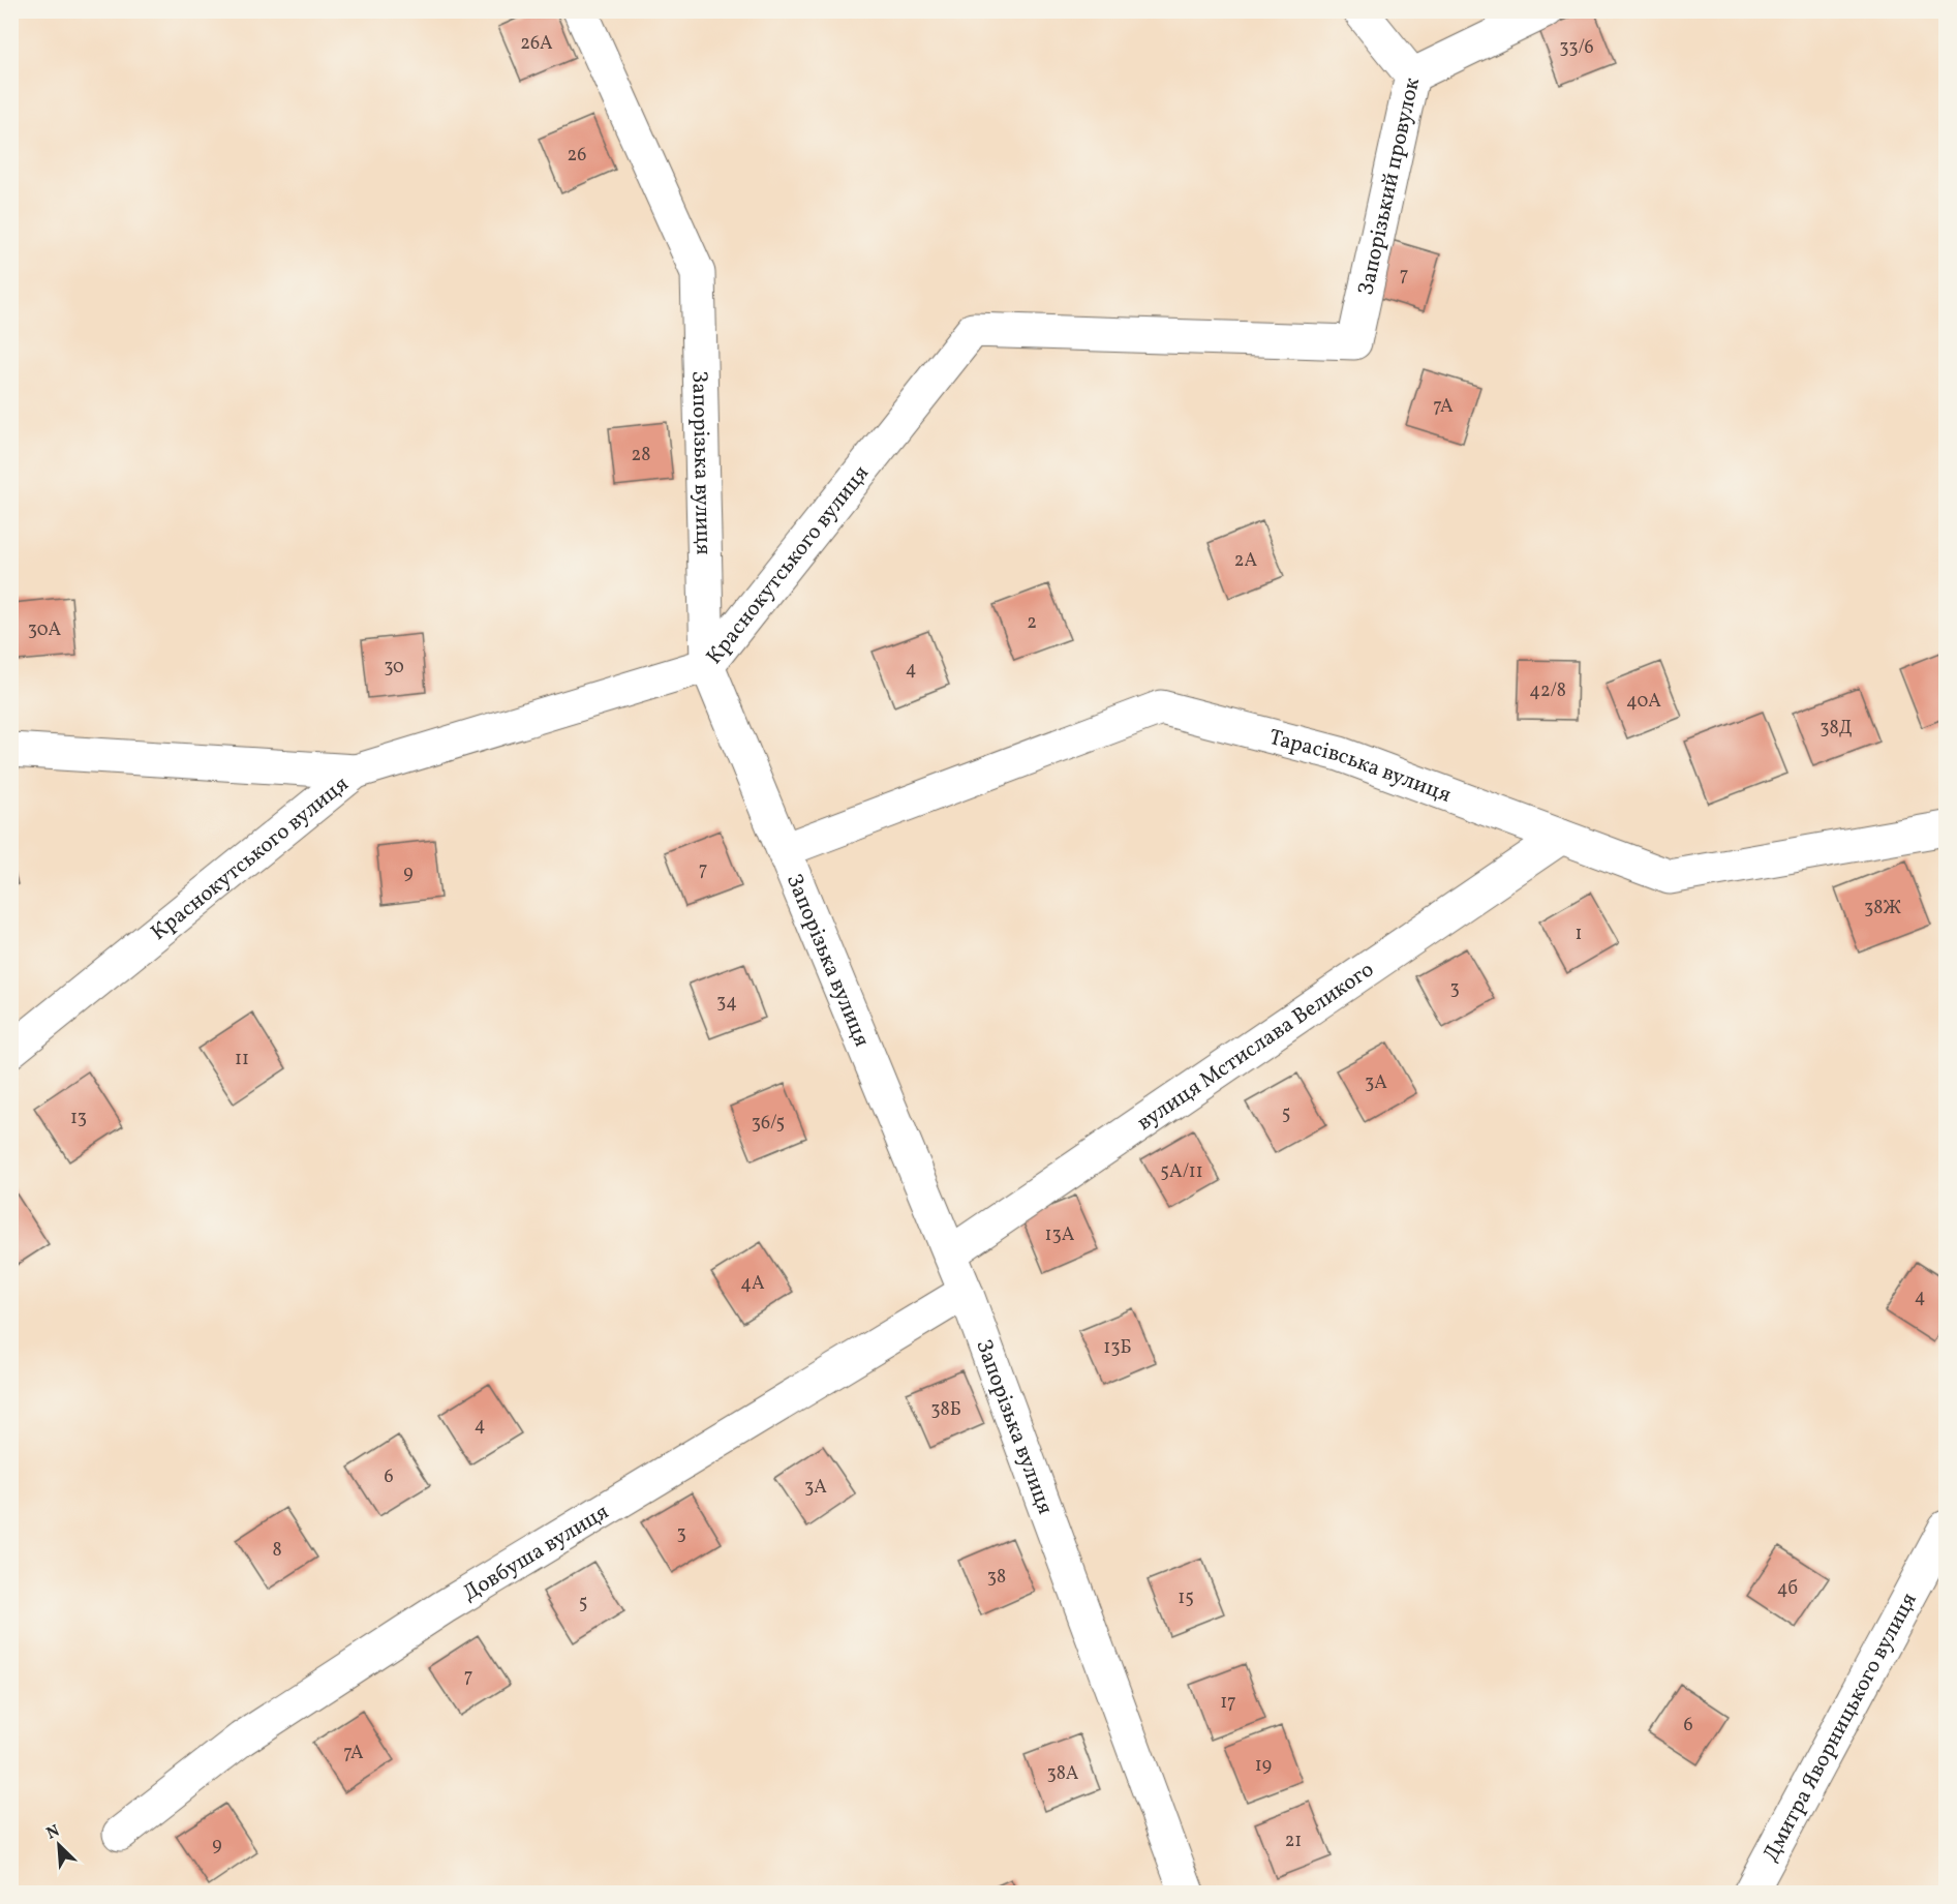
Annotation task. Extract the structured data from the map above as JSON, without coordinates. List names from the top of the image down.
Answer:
{
  "streets": {
    "street": [
      "Запорізький провулок",
      "Запорізька вулиця",
      "Краснокутського вулиця",
      "Тарасівська вулиця",
      "вулиця Мстислава Великого",
      "Довбуша вулиця",
      "Дмитра Яворницького вулиця"
    ]
  },
  "crossings": [
    ["Запорізький провулок", "Краснокутського вулиця"],
    ["Запорізька вулиця", "Краснокутського вулиця"],
    ["Запорізька вулиця", "Тарасівська вулиця"],
    ["Запорізька вулиця", "вулиця Мстислава Великого"],
    ["Запорізька вулиця", "Довбуша вулиця"],
    ["Тарасівська вулиця", "вулиця Мстислава Великого"]
  ],
  "house_numbers": [
    "26А",
    "33/6",
    "26",
    "7",
    "7А",
    "28",
    "2А",
    "2",
    "30А",
    "30",
    "4",
    "42/8",
    "40А",
    "38Д",
    "7",
    "9",
    "38Ж",
    "1",
    "3",
    "34",
    "11",
    "3А",
    "5",
    "13",
    "36/5",
    "5А/11",
    "13А",
    "4А",
    "4",
    "13Б",
    "38Б",
    "4",
    "6",
    "3А",
    "3",
    "8",
    "38",
    "4б",
    "15",
    "5",
    "7",
    "17",
    "6",
    "7А",
    "19",
    "38А",
    "21",
    "9"
  ],
  "north": "top left"
}
